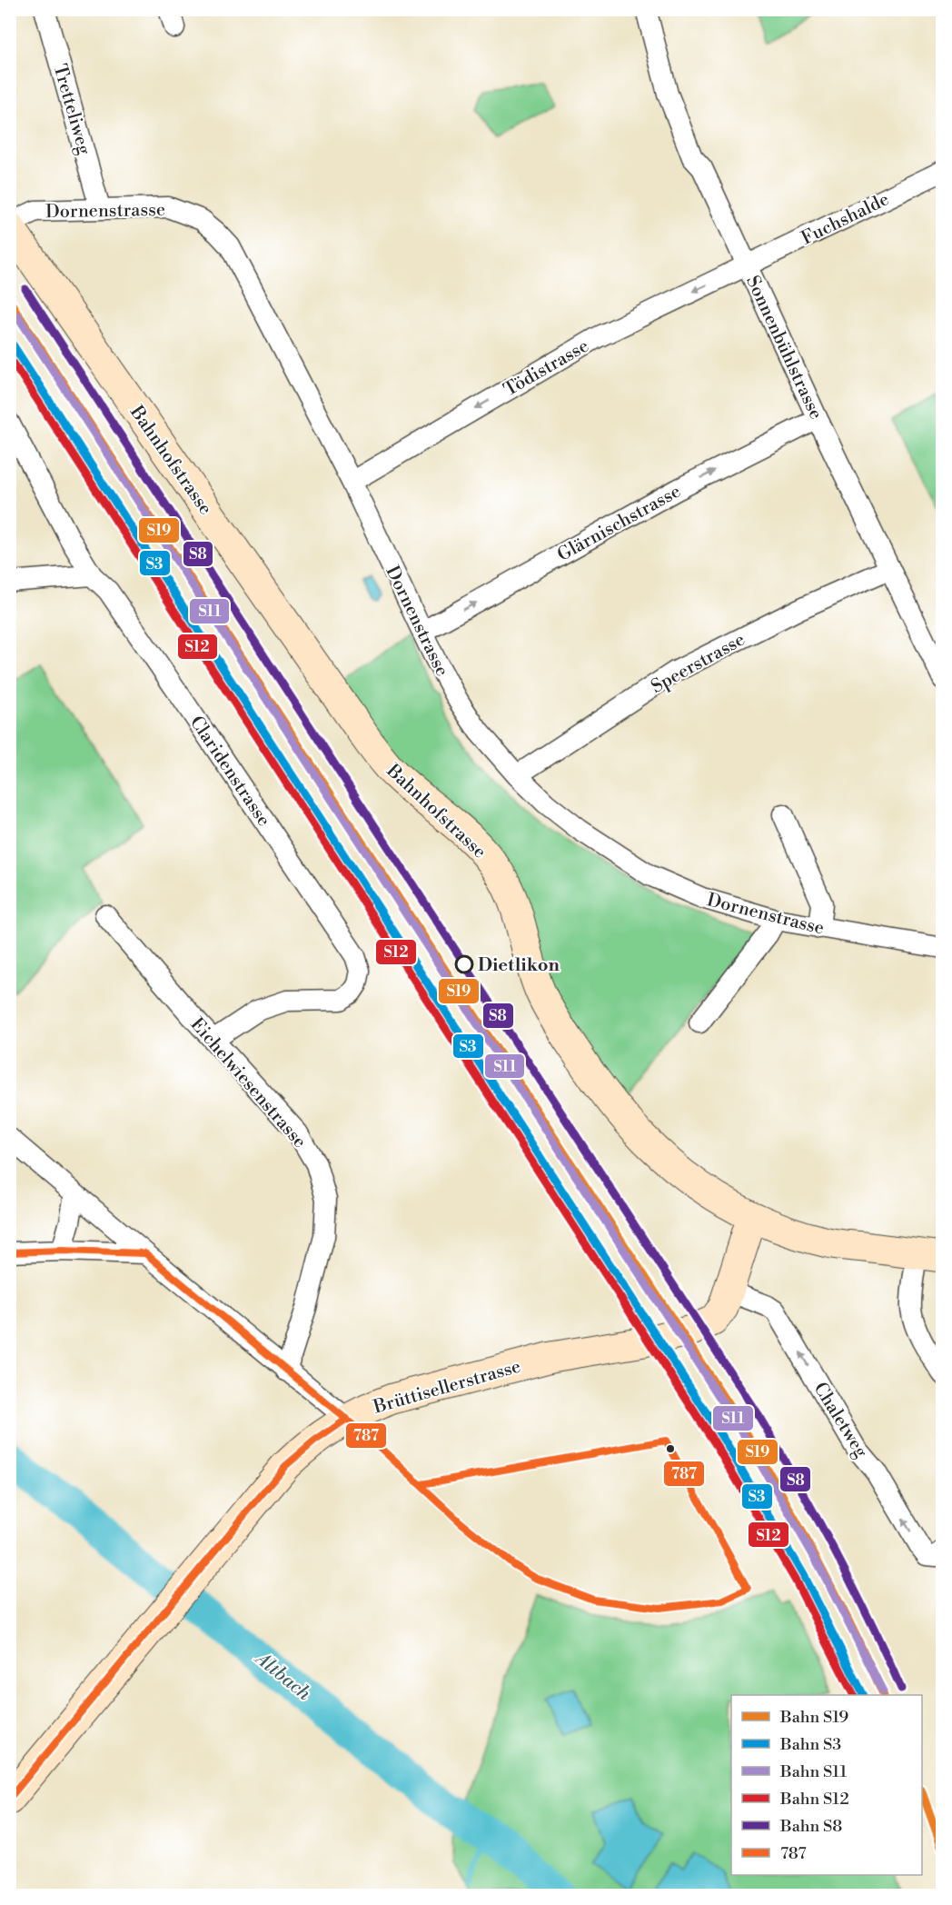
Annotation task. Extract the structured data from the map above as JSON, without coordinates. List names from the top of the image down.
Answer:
{
  "streets": {
    "street": [
      "Tretteliweg",
      "Dornenstrasse",
      "Fuchshalde",
      "Sonnenbühlstrasse",
      "Tödistrasse",
      "Bahnhofstrasse",
      "Glärnischstrasse",
      "Speerstrasse",
      "Claridenstrasse",
      "Eichelwiesenstrasse",
      "Brüttisellerstrasse",
      "Chaletweg"
    ]
  },
  "crossings": [
    ["Tretteliweg", "Dornenstrasse"],
    ["Dornenstrasse", "Tödistrasse"],
    ["Dornenstrasse", "Bahnhofstrasse"],
    ["Dornenstrasse", "Glärnischstrasse"],
    ["Dornenstrasse", "Speerstrasse"],
    ["Fuchshalde", "Sonnenbühlstrasse"],
    ["Fuchshalde", "Tödistrasse"],
    ["Sonnenbühlstrasse", "Tödistrasse"],
    ["Sonnenbühlstrasse", "Glärnischstrasse"],
    ["Sonnenbühlstrasse", "Speerstrasse"],
    ["Bahnhofstrasse", "Brüttisellerstrasse"],
    ["Claridenstrasse", "Eichelwiesenstrasse"],
    ["Brüttisellerstrasse", "Chaletweg"]
  ],
  "one_way": ["Tödistrasse", "Glärnischstrasse", "Chaletweg"],
  "water": ["Altbach"],
  "places": ["Dietlikon"],
  "lines": [
    "rail line S8",
    "rail line S19",
    "rail line S11",
    "rail line S3",
    "rail line S12",
    "transit line 787"
  ],
  "legend": [
    "Bahn S19",
    "Bahn S3",
    "Bahn S11",
    "Bahn S12",
    "Bahn S8",
    "787"
  ]
}
